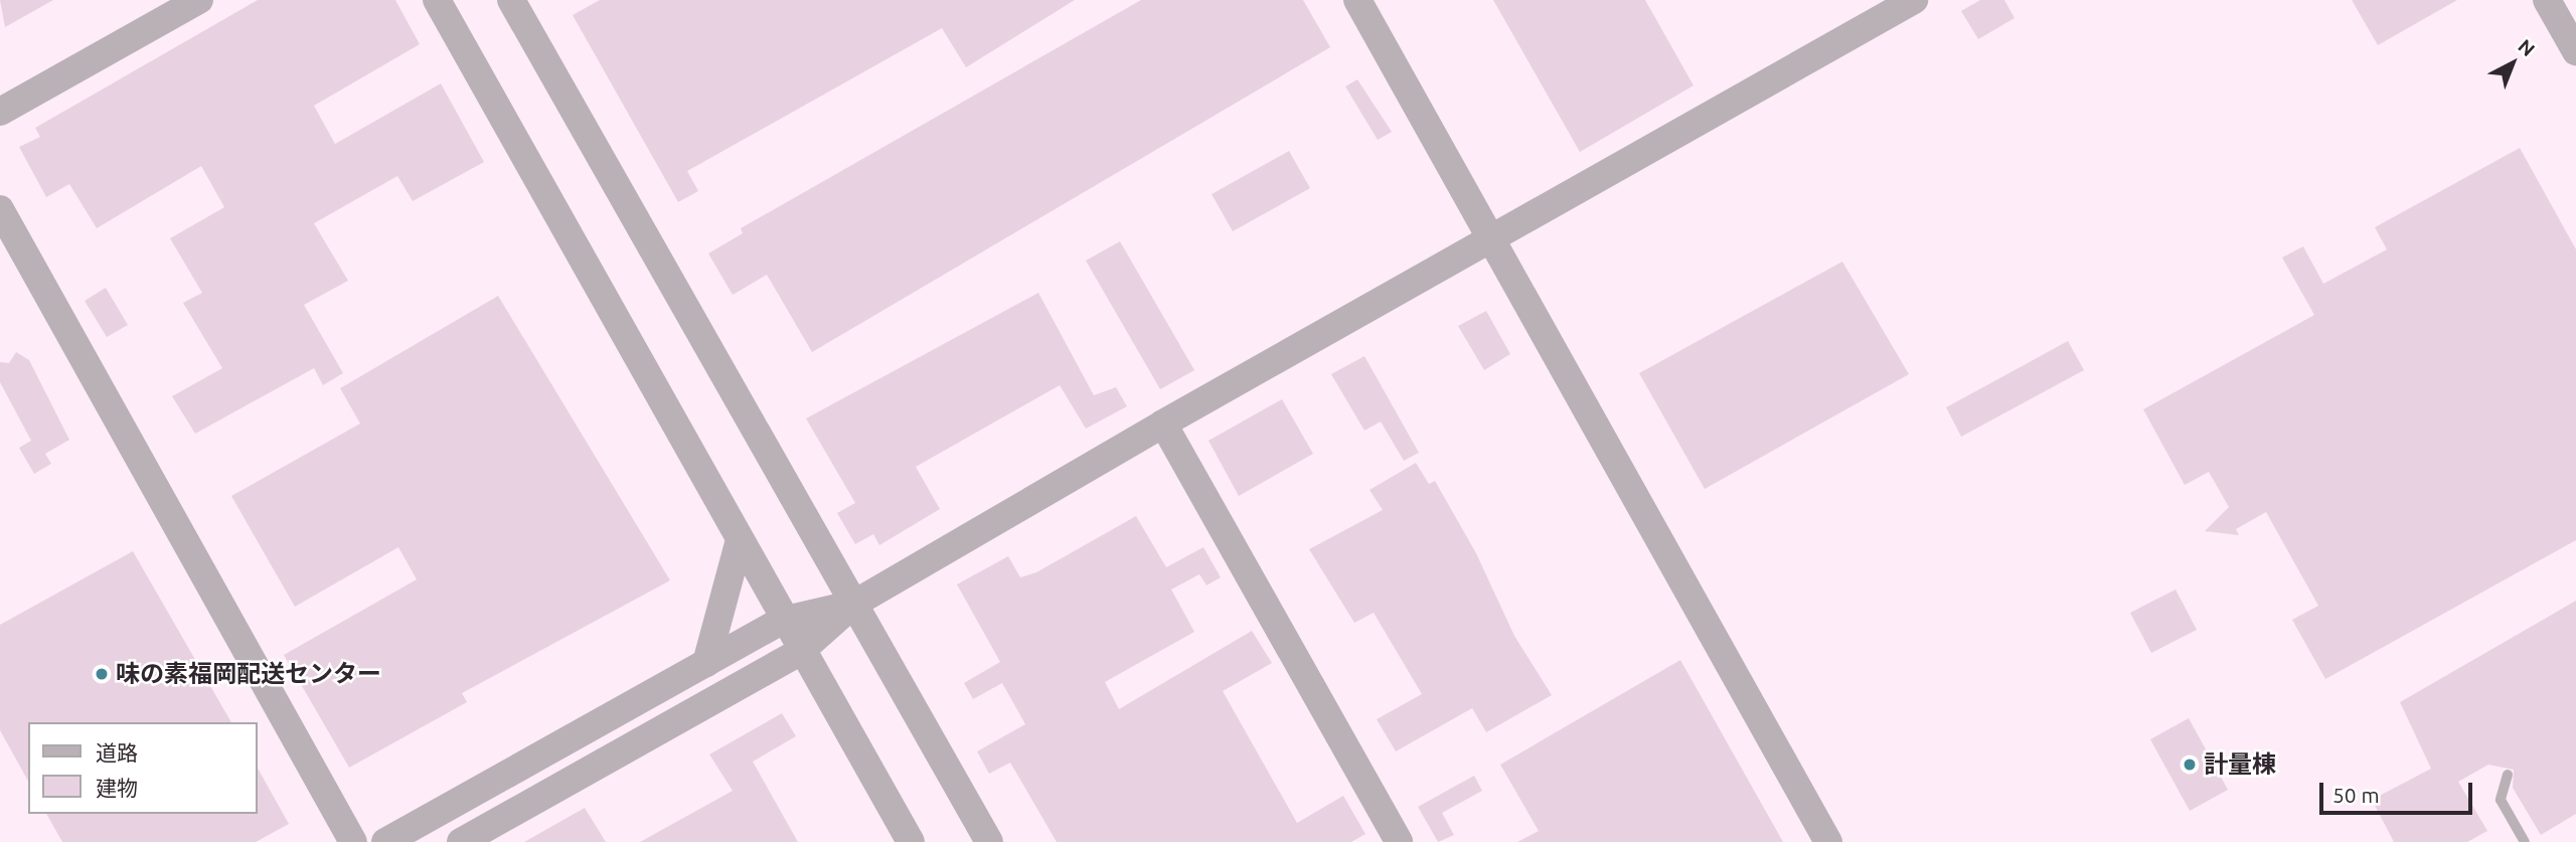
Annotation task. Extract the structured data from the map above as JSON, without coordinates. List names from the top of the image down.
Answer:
{
  "places": ["味の素福岡配送センター", "計量棟"],
  "legend": ["道路", "建物"],
  "scale_bar": "50 m",
  "north": "top right"
}
